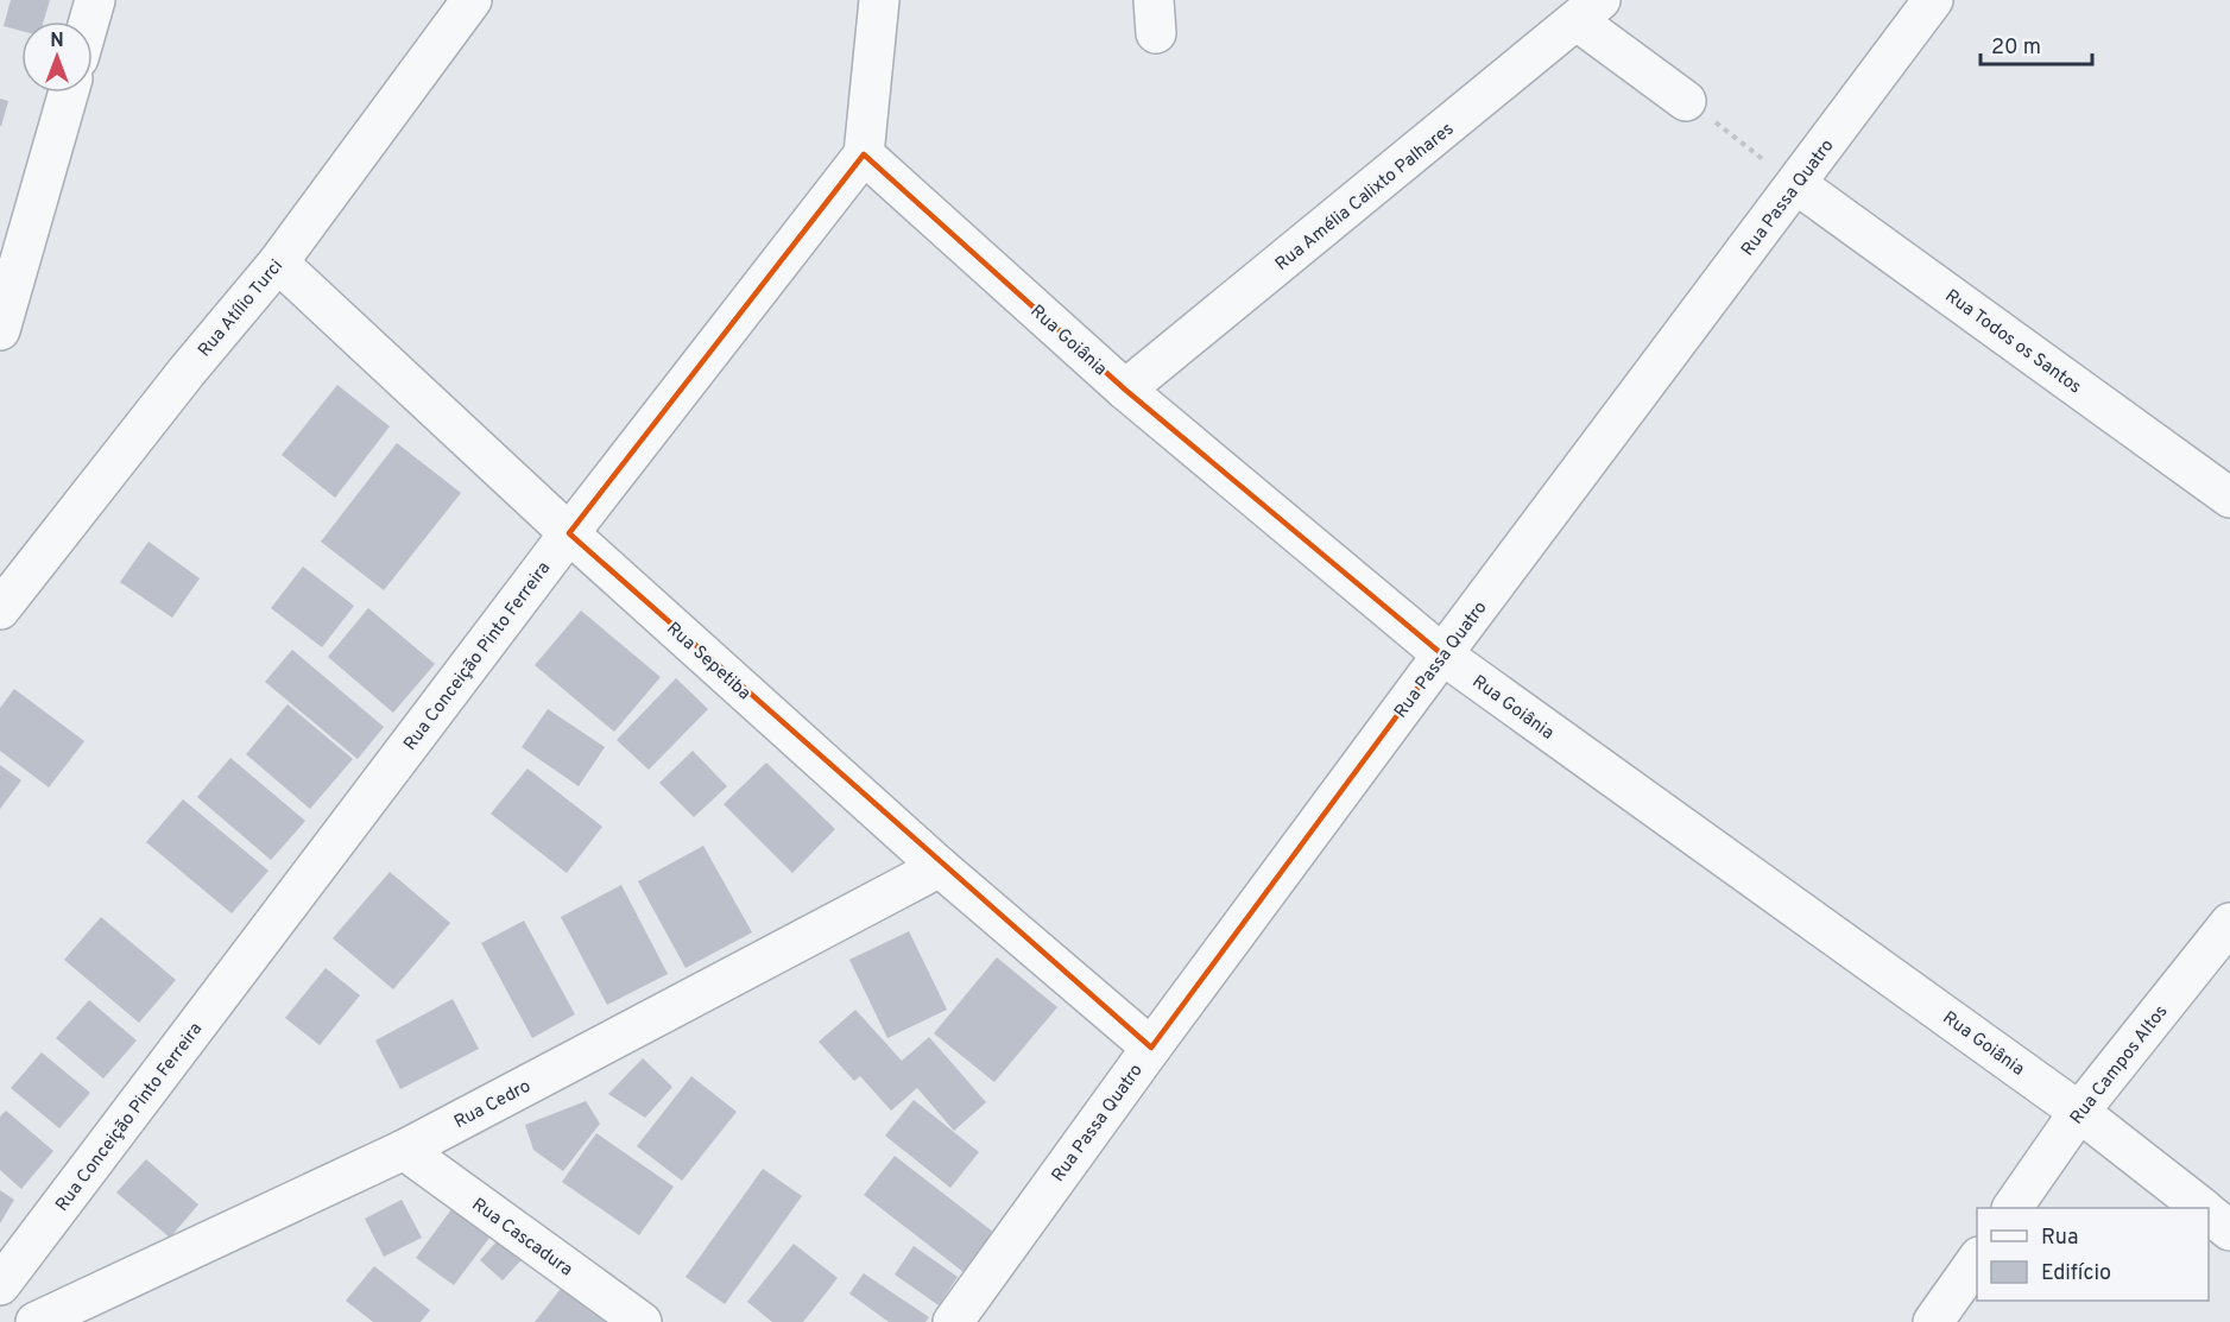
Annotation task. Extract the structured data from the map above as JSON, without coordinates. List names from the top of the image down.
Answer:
{
  "streets": {
    "street": [
      "Rua Amélia Calixto Palhares",
      "Rua Passa Quatro",
      "Rua Atílio Turci",
      "Rua Goiânia",
      "Rua Todos os Santos",
      "Rua Conceição Pinto Ferreira",
      "Rua Sepetiba",
      "Rua Campos Altos",
      "Rua Cedro",
      "Rua Cascadura"
    ]
  },
  "crossings": [
    ["Rua Amélia Calixto Palhares", "Rua Goiânia"],
    ["Rua Passa Quatro", "Rua Goiânia"],
    ["Rua Passa Quatro", "Rua Todos os Santos"],
    ["Rua Passa Quatro", "Rua Sepetiba"],
    ["Rua Atílio Turci", "Rua Sepetiba"],
    ["Rua Goiânia", "Rua Conceição Pinto Ferreira"],
    ["Rua Goiânia", "Rua Campos Altos"],
    ["Rua Conceição Pinto Ferreira", "Rua Sepetiba"],
    ["Rua Sepetiba", "Rua Cedro"],
    ["Rua Cedro", "Rua Cascadura"]
  ],
  "legend": ["Rua", "Edifício"],
  "scale_bar": "20 m",
  "north": "top"
}
